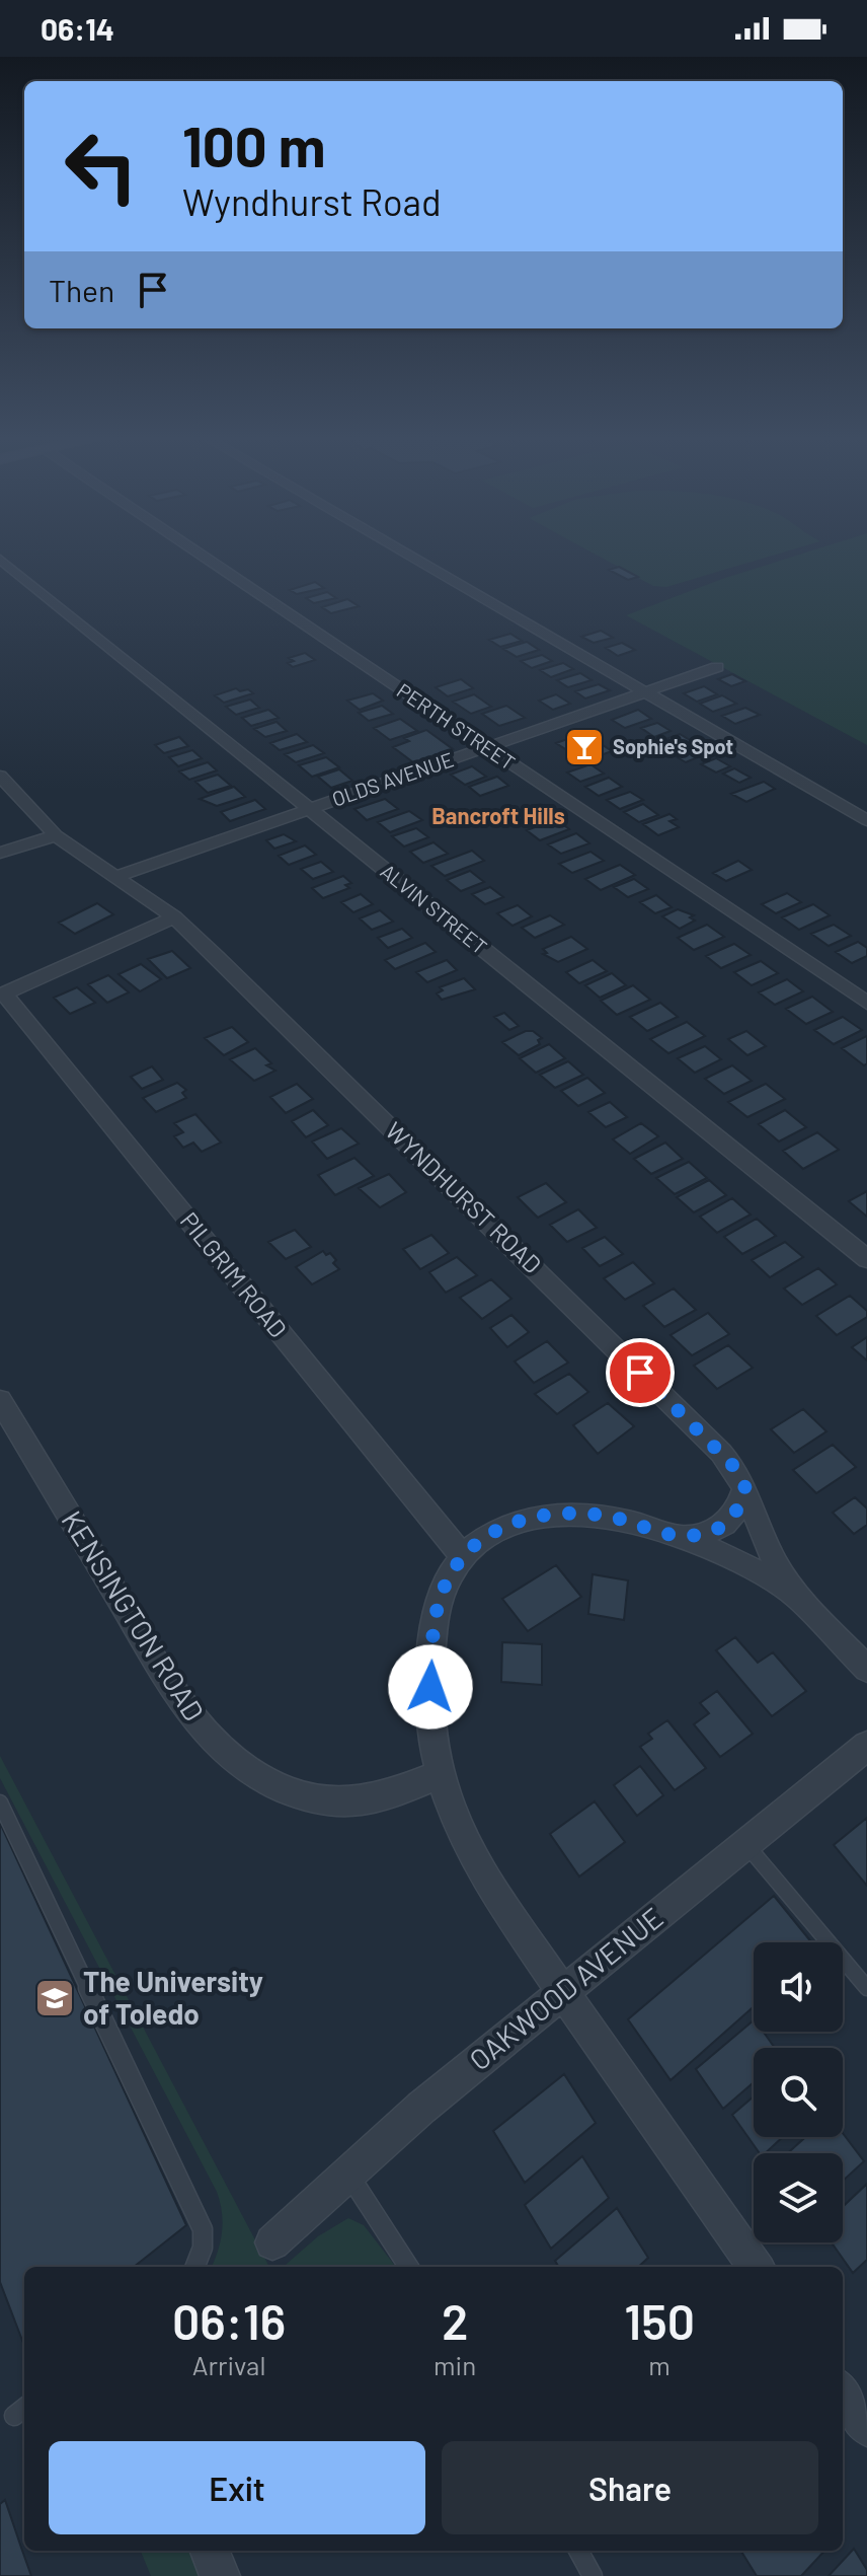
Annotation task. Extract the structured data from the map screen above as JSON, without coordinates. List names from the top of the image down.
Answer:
{
  "streets": {
    "street": [
      "PERTH STREET",
      "OLDS AVENUE",
      "ALVIN STREET",
      "WYNDHURST ROAD",
      "PILGRIM ROAD",
      "KENSINGTON ROAD",
      "OAKWOOD AVENUE"
    ]
  },
  "crossings": [
    ["PERTH STREET", "OLDS AVENUE"],
    ["OLDS AVENUE", "ALVIN STREET"],
    ["OLDS AVENUE", "WYNDHURST ROAD"]
  ],
  "districts": ["Bancroft Hills"],
  "places": {
    "bar": ["Sophie's Spot"],
    "school or university": ["The University of Toledo"]
  },
  "page": {
    "status": "06:14",
    "turn": ["100 m", "Wyndhurst Road"],
    "then": "Then",
    "eta": [
      "06:16",
      "Arrival",
      "2",
      "min",
      "150",
      "m"
    ],
    "buttons": ["Exit", "Share"]
  }
}
